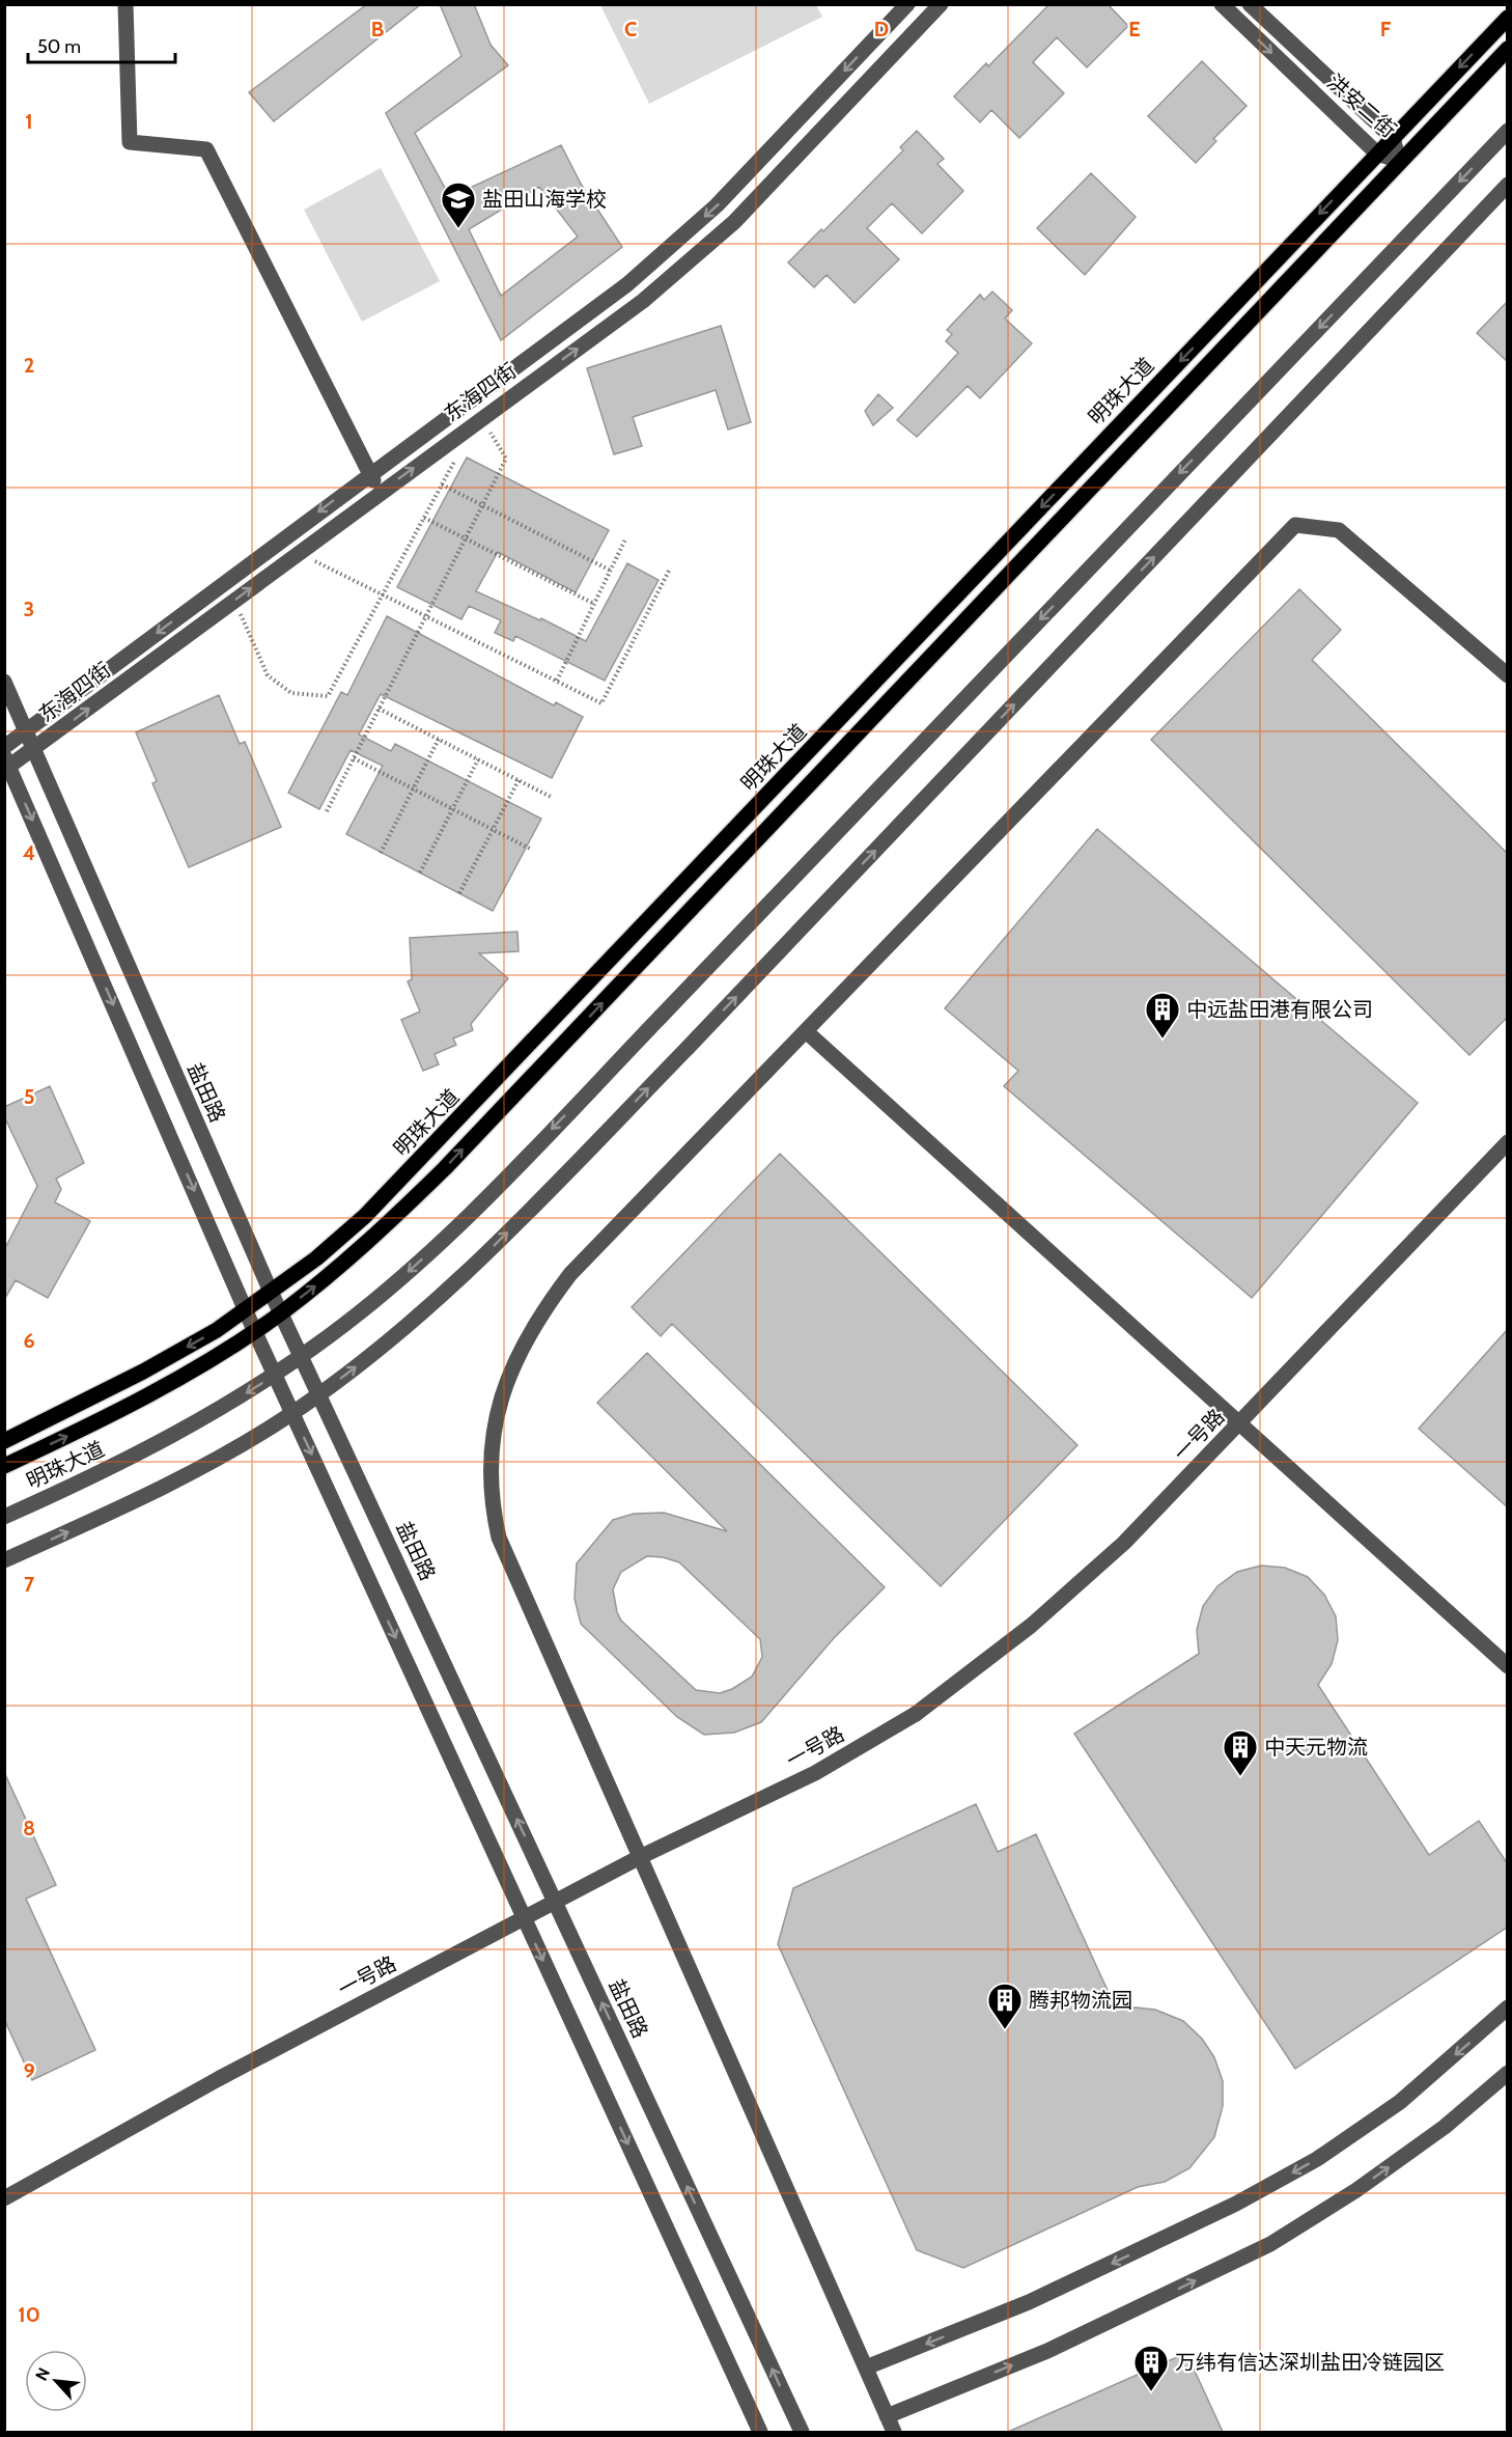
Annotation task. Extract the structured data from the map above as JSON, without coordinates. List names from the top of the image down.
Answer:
{
  "streets": {
    "main road": ["明珠大道"],
    "street": [
      "洪安二街",
      "东海四街",
      "盐田路",
      "一号路"
    ]
  },
  "crossings": [
    ["洪安二街", "明珠大道"],
    ["明珠大道", "盐田路"],
    ["东海四街", "盐田路"]
  ],
  "places": {
    "school or university": ["盐田山海学校"],
    "building": [
      "中远盐田港有限公司",
      "中天元物流",
      "腾邦物流园",
      "万纬有信达深圳盐田冷链园区"
    ]
  },
  "scale_bar": "50 m",
  "north": "top left",
  "grid": {
    "columns": [
      "B",
      "C",
      "D",
      "E",
      "F"
    ],
    "rows": [
      "1",
      "2",
      "3",
      "4",
      "5",
      "6",
      "7",
      "8",
      "9",
      "10"
    ]
  }
}
